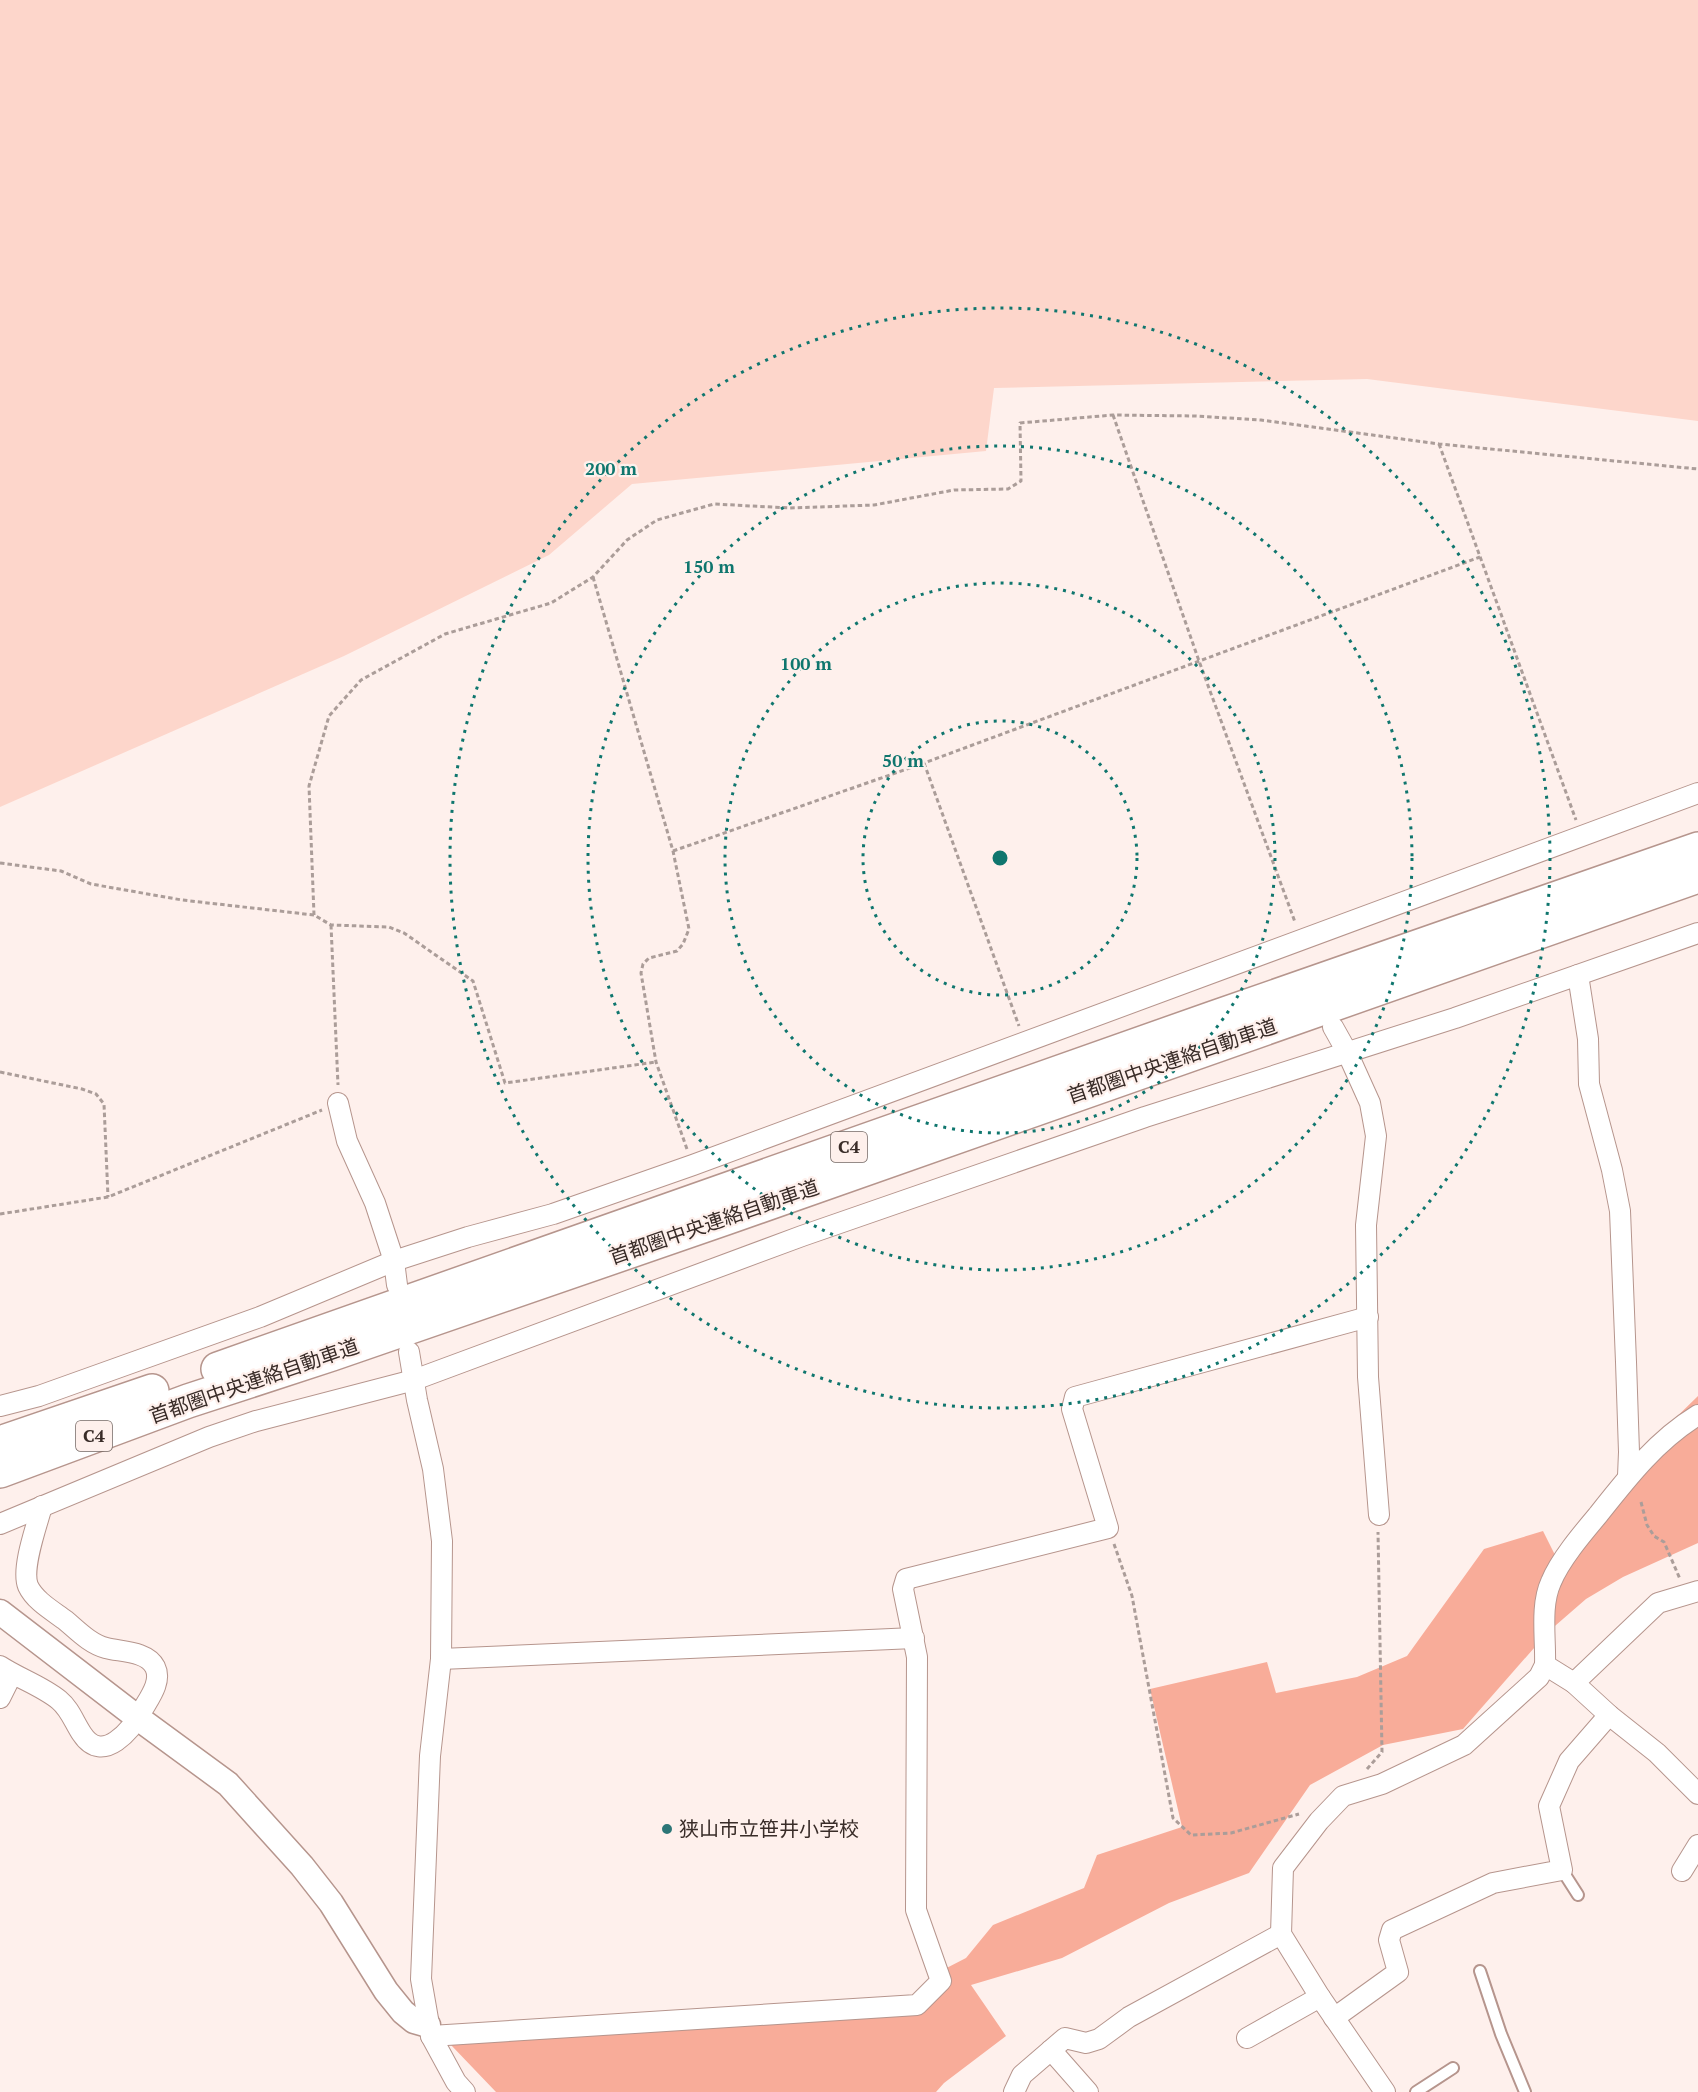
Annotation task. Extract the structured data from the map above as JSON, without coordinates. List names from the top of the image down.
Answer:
{
  "streets": {
    "highway": ["首都圏中央連絡自動車道", "C4"]
  },
  "places": ["狭山市立笹井小学校"],
  "rings": [
    "200 m",
    "150 m",
    "100 m",
    "50 m"
  ]
}
